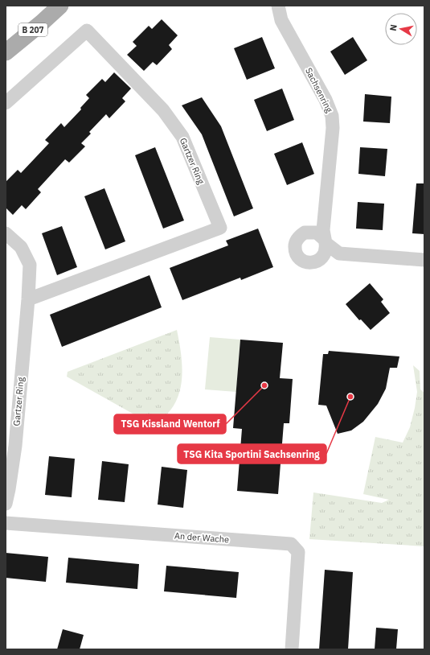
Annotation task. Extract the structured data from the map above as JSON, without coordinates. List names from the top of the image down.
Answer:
{
  "streets": {
    "main road": ["B 207"],
    "street": ["Sachsenring", "Gartzer Ring", "An der Wache"]
  },
  "places": ["TSG Kissland Wentorf", "TSG Kita Sportini Sachsenring"],
  "north": "left"
}
